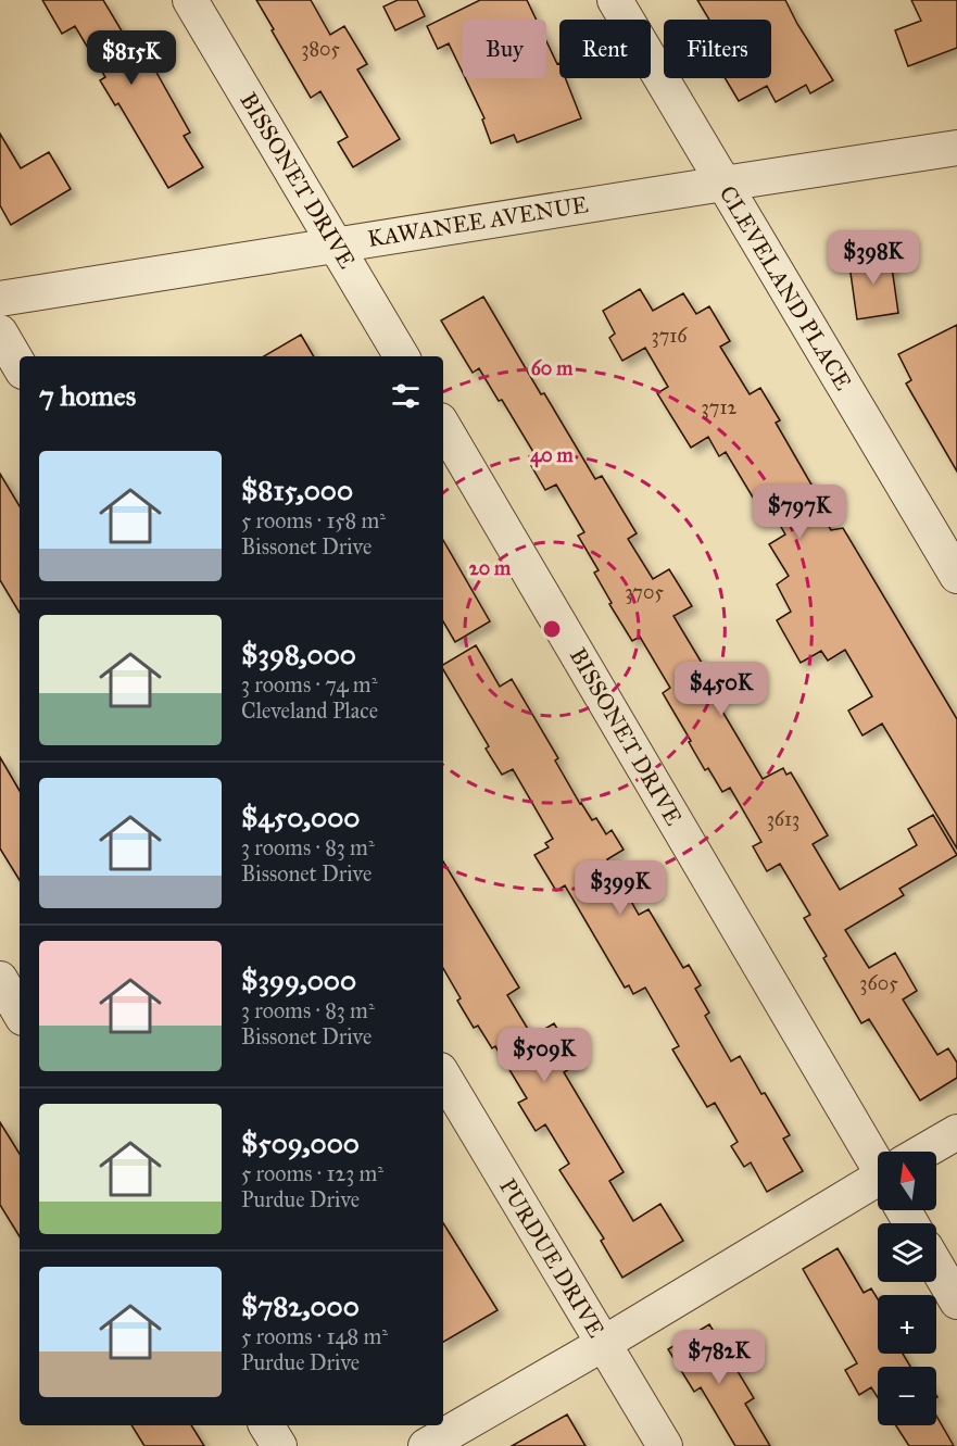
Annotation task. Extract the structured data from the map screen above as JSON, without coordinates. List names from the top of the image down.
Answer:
{
  "streets": {
    "street": [
      "BISSONET DRIVE",
      "KAWANEE AVENUE",
      "CLEVELAND PLACE",
      "PURDUE DRIVE"
    ]
  },
  "crossings": [
    ["BISSONET DRIVE", "KAWANEE AVENUE"],
    ["KAWANEE AVENUE", "CLEVELAND PLACE"]
  ],
  "house_numbers": [
    "3805",
    "3716",
    "3712",
    "3705",
    "3613",
    "3605"
  ],
  "north": "top",
  "page": {
    "chip": ["Buy", "Rent", "Filters"],
    "price": [
      "$815K",
      "$398K",
      "$797K",
      "$450K",
      "$399K",
      "$509K",
      "$782K"
    ],
    "heading": "7 homes",
    "list": [
      {
        "name": "$815,000",
        "note": "5 rooms · 158 m² · Bissonet Drive"
      },
      {
        "name": "$398,000",
        "note": "3 rooms · 74 m² · Cleveland Place"
      },
      {
        "name": "$450,000",
        "note": "3 rooms · 83 m² · Bissonet Drive"
      },
      {
        "name": "$399,000",
        "note": "3 rooms · 83 m² · Bissonet Drive"
      },
      {
        "name": "$509,000",
        "note": "5 rooms · 123 m² · Purdue Drive"
      },
      {
        "name": "$782,000",
        "note": "5 rooms · 148 m² · Purdue Drive"
      }
    ],
    "map_buttons": ["+", "−"]
  },
  "rings": ["60 m", "40 m", "20 m"]
}
